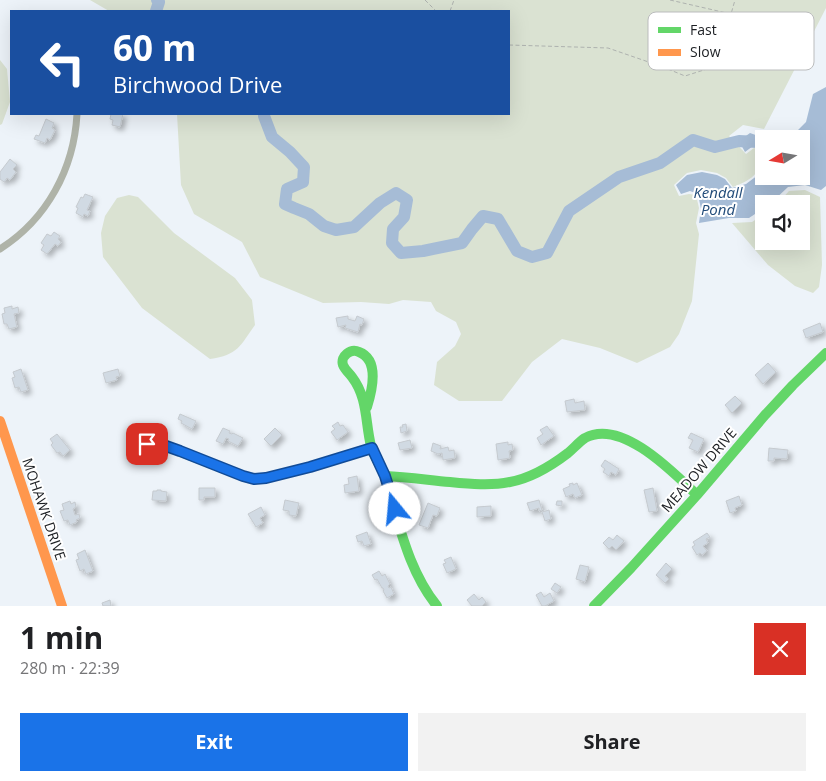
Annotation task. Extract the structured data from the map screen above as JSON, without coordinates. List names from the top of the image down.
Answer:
{
  "streets": {
    "street": ["MEADOW DRIVE", "MOHAWK DRIVE"]
  },
  "water": ["Kendall Pond"],
  "legend": ["Fast", "Slow"],
  "north": "left",
  "page": {
    "turn": ["60 m", "Birchwood Drive"],
    "heading": ["1 min", "280 m · 22:39"],
    "buttons": ["Exit", "Share"]
  }
}
